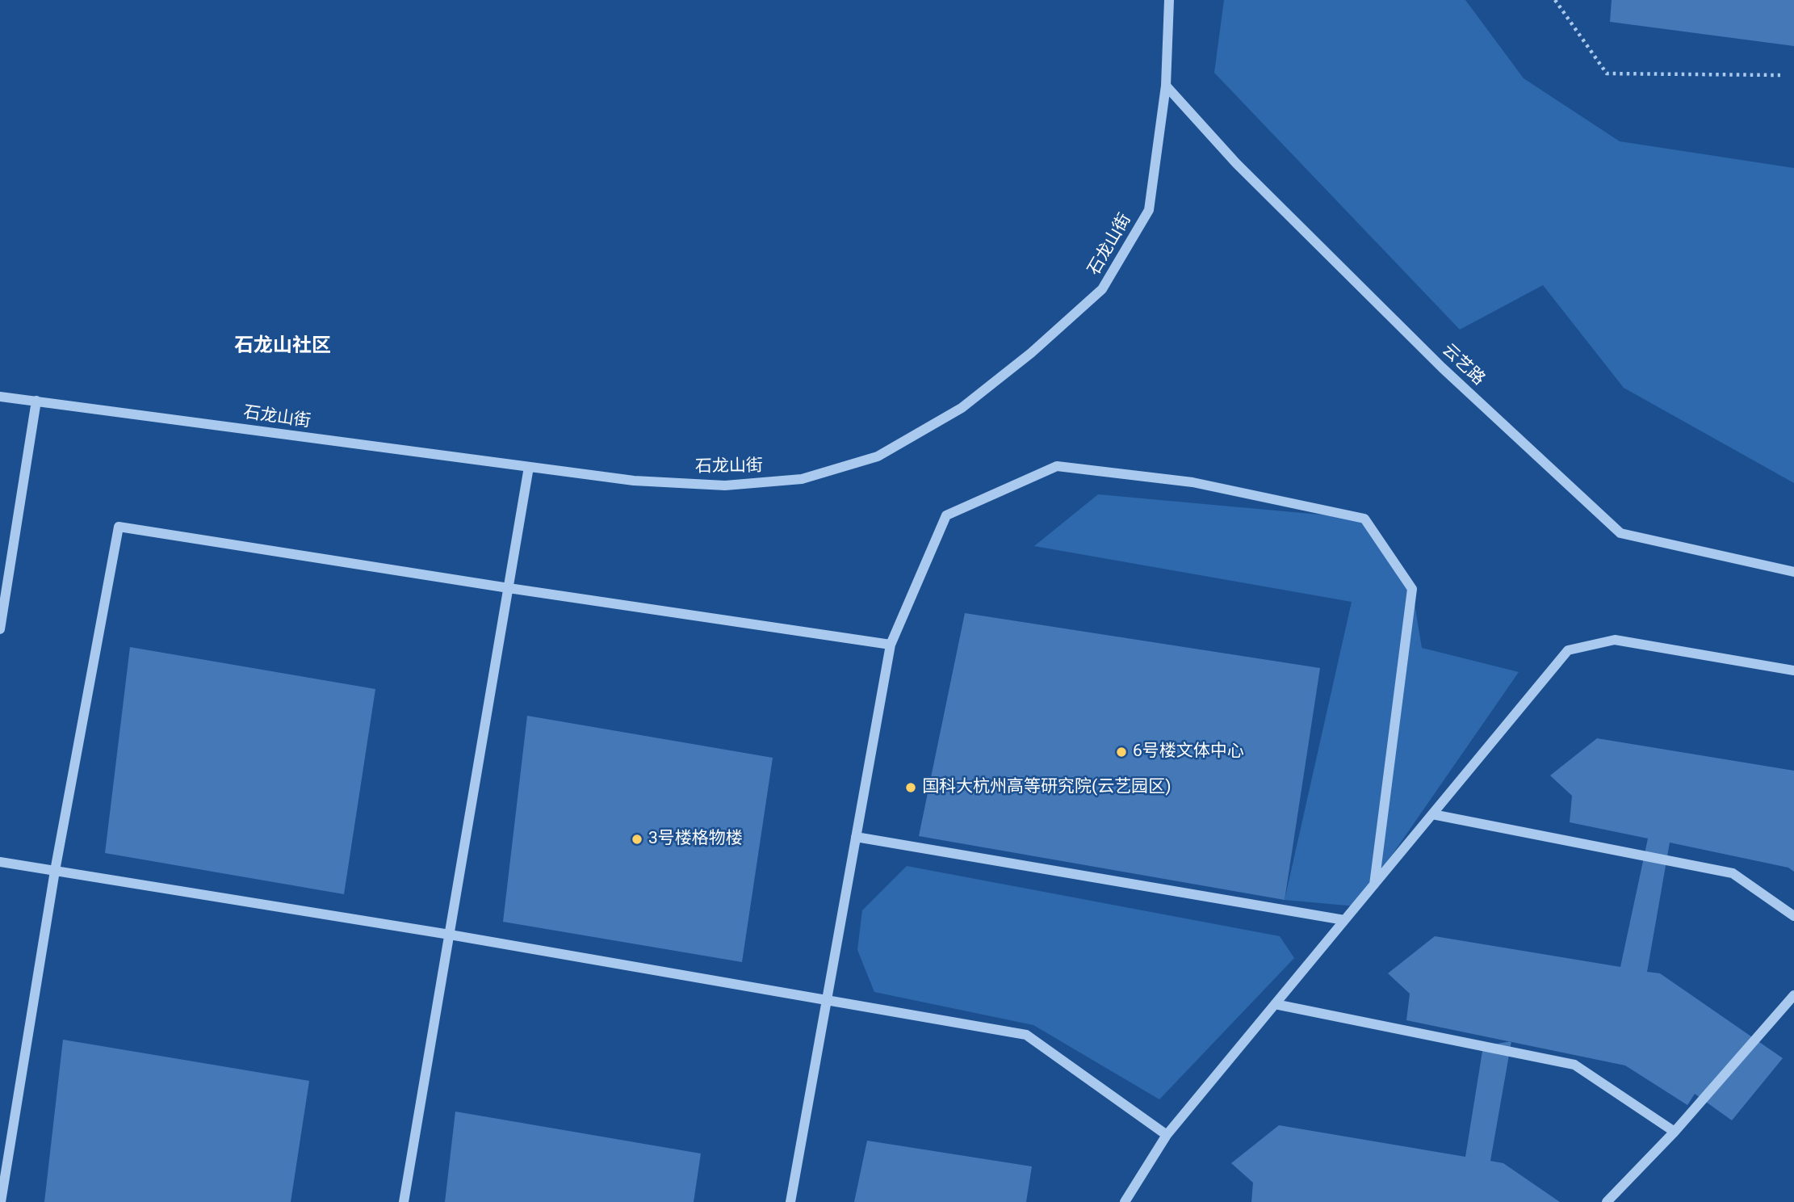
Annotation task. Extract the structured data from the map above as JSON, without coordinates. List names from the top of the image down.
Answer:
{
  "streets": {
    "street": ["石龙山街", "云艺路"]
  },
  "crossings": [
    ["石龙山街", "云艺路"]
  ],
  "districts": ["石龙山社区"],
  "places": ["6号楼文体中心", "国科大杭州高等研究院(云艺园区)", "3号楼格物楼"]
}
